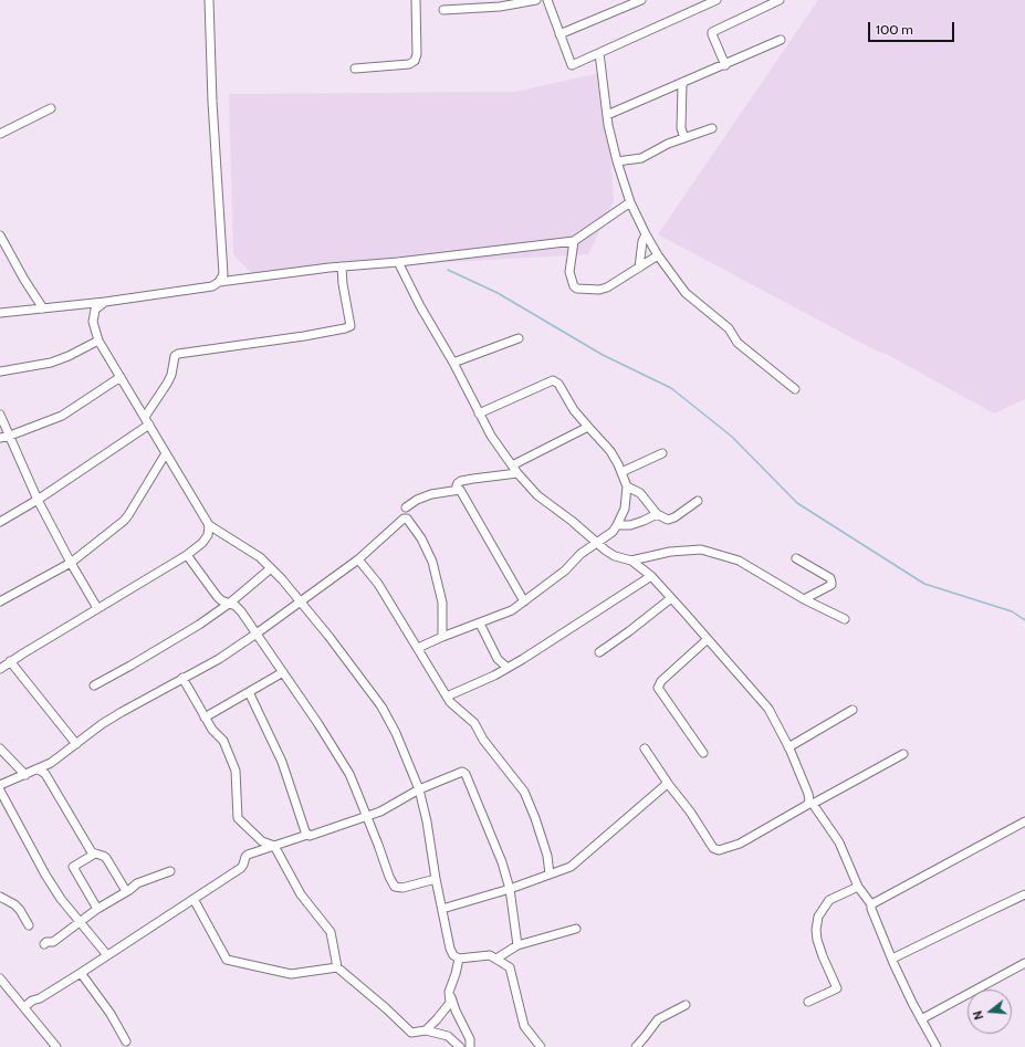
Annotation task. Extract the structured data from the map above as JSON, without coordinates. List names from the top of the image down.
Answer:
{
  "scale_bar": "100 m",
  "north": "left"
}
